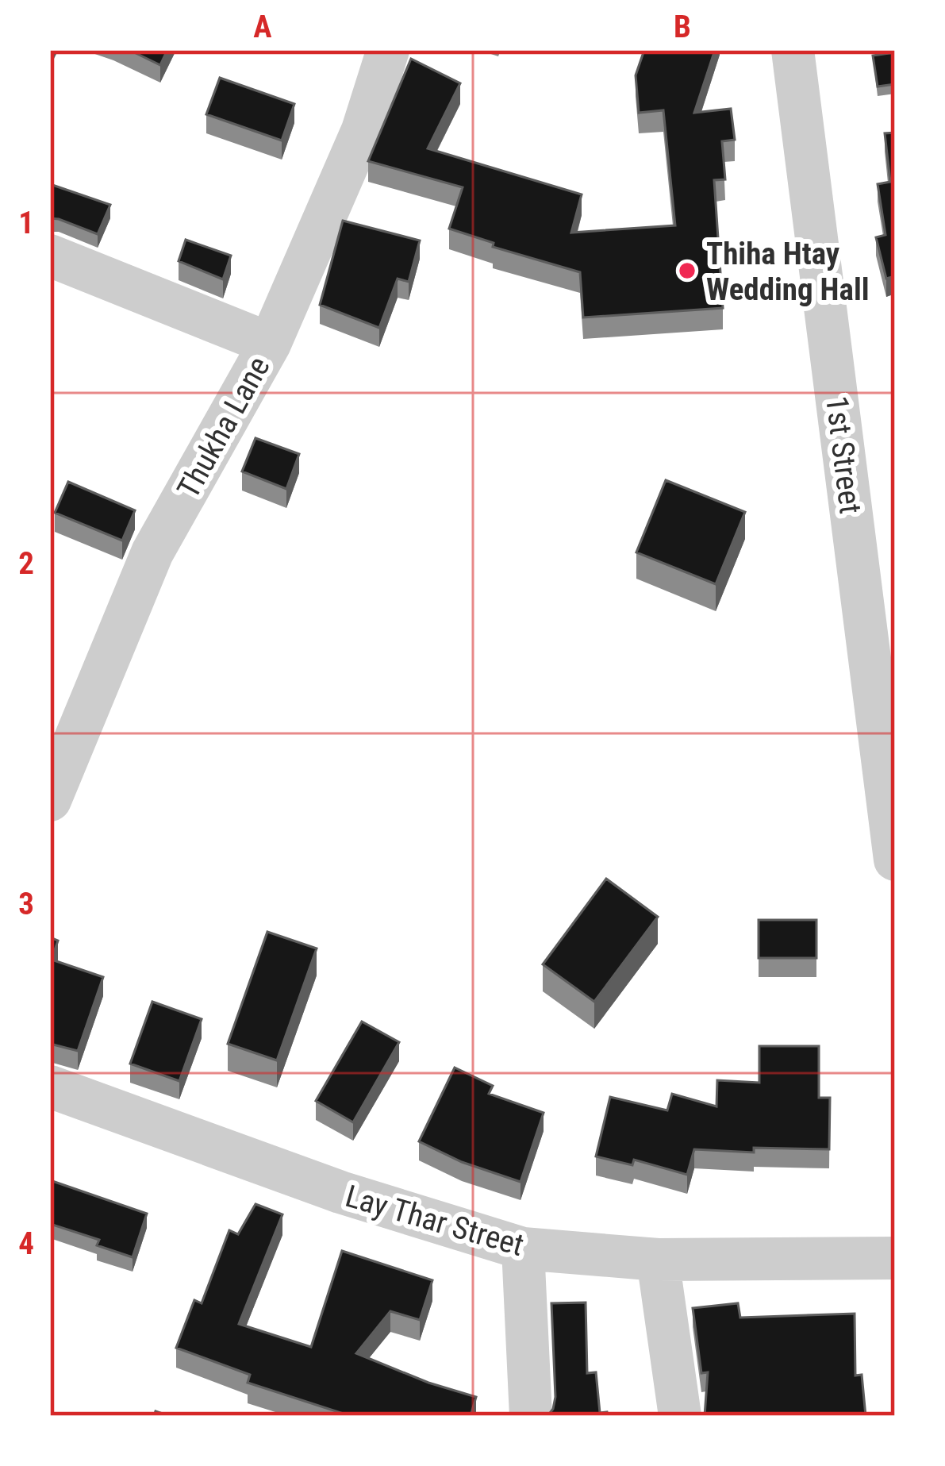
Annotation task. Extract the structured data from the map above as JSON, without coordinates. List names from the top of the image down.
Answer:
{
  "streets": {
    "street": ["Thukha Lane", "1st Street", "Lay Thar Street"]
  },
  "places": ["Thiha Htay Wedding Hall"],
  "grid": {
    "columns": ["A", "B"],
    "rows": [
      "1",
      "2",
      "3",
      "4"
    ]
  }
}
